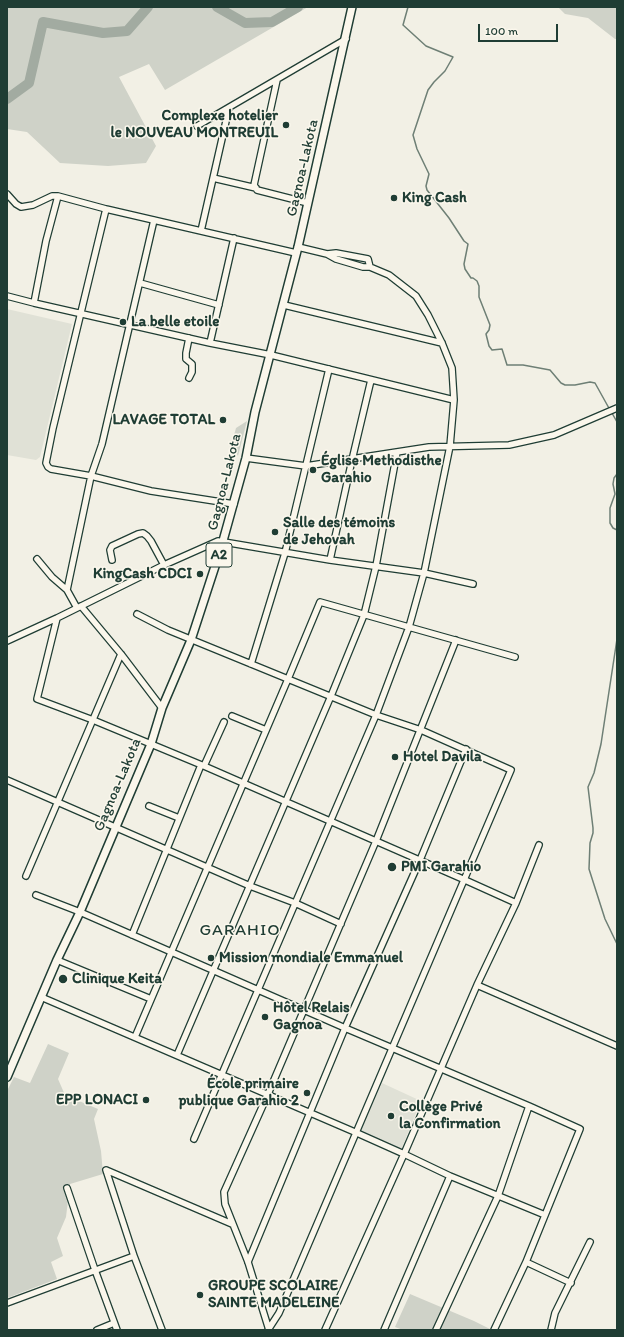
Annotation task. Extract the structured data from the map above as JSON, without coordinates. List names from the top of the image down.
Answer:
{
  "streets": {
    "main road": ["Gagnoa-Lakota", "A2"]
  },
  "districts": ["GARAHIO"],
  "places": [
    "Complexe hotelier le NOUVEAU MONTREUIL",
    "King Cash",
    "La belle etoile",
    "LAVAGE TOTAL",
    "Église Methodisthe Garahio",
    "Salle des témoins de Jehovah",
    "KingCash CDCI",
    "Hotel Davila",
    "PMI Garahio",
    "Mission mondiale Emmanuel",
    "Clinique Keita",
    "Hôtel Relais Gagnoa",
    "École primaire publique Garahio 2",
    "EPP LONACI",
    "Collège Privé la Confirmation",
    "GROUPE SCOLAIRE SAINTE MADELEINE"
  ],
  "scale_bar": "100 m"
}
